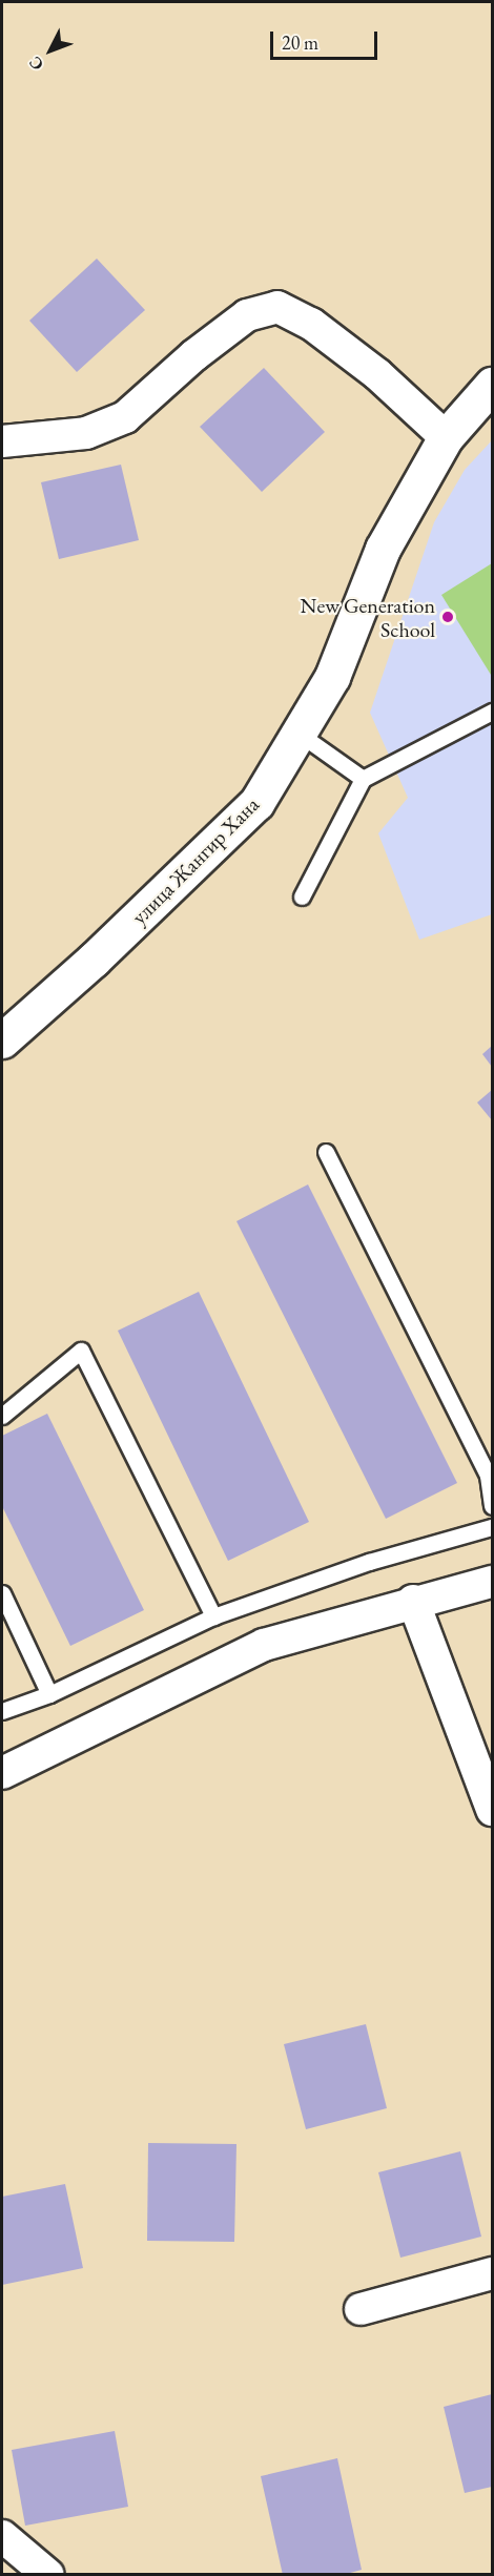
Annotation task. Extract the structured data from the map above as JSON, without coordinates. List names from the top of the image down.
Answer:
{
  "streets": {
    "street": ["улица Жангир Хана"]
  },
  "places": ["New Generation School"],
  "scale_bar": "20 m",
  "north": "bottom left"
}
